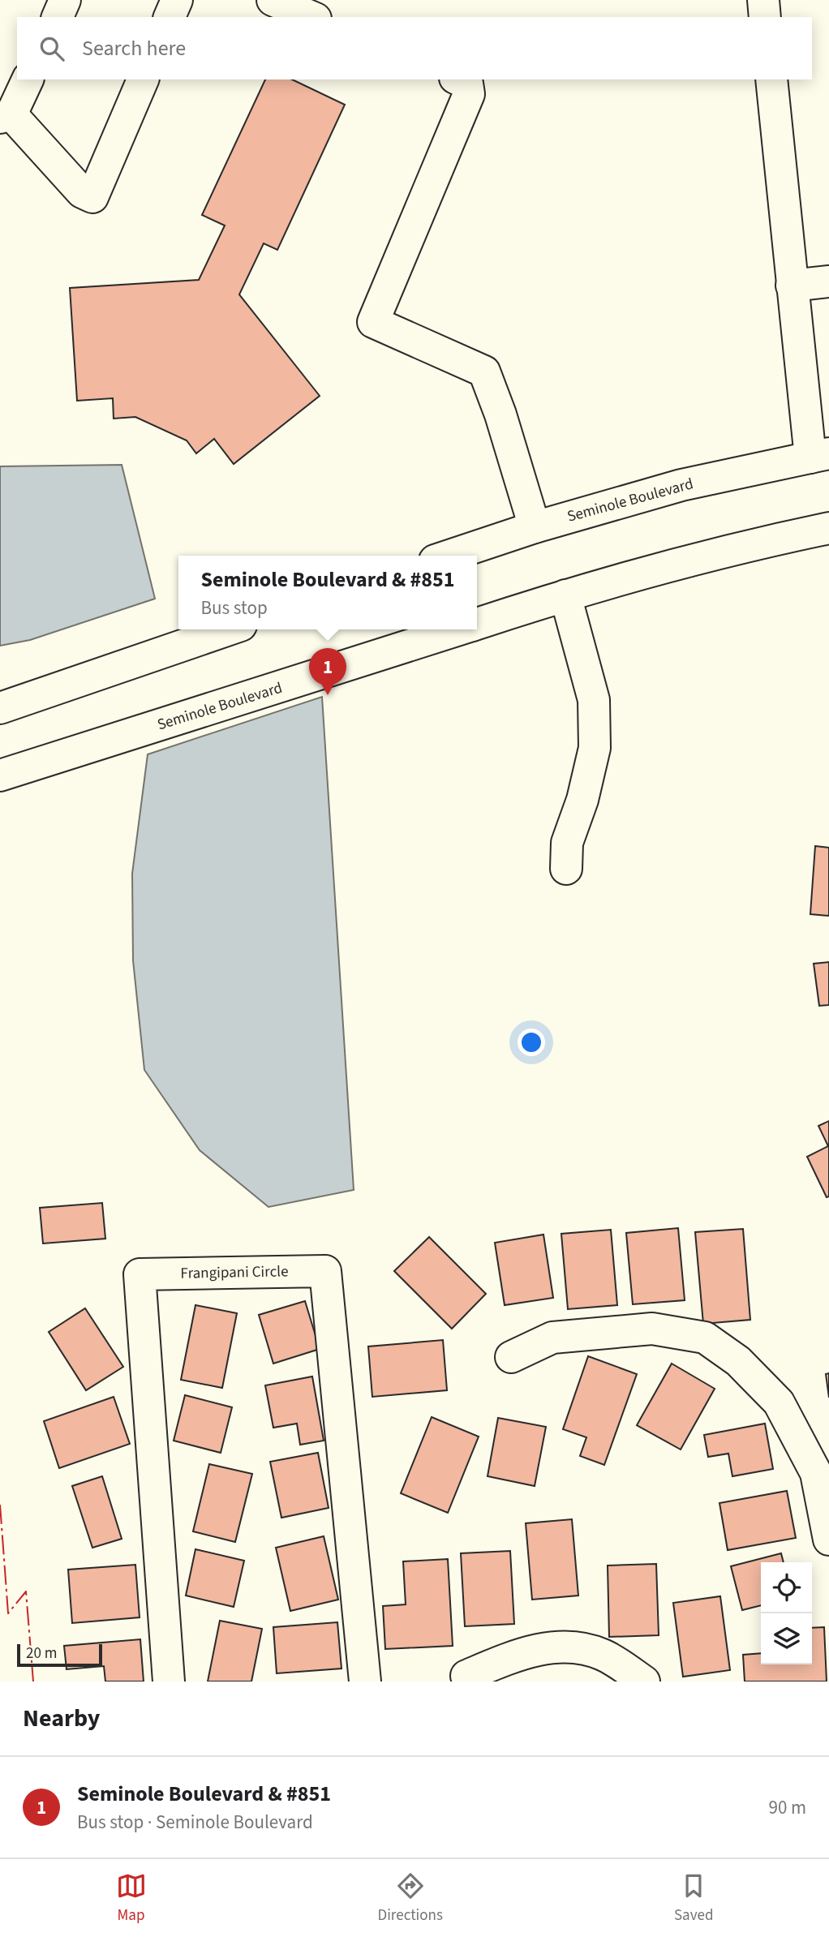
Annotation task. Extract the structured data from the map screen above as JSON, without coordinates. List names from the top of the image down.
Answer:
{
  "streets": {
    "street": ["Seminole Boulevard", "Frangipani Circle"]
  },
  "scale_bar": "20 m",
  "page": {
    "search": "Search here",
    "popup": ["Seminole Boulevard & #851", "Bus stop"],
    "pins": "1",
    "scale": "20 m",
    "heading": "Nearby",
    "list": [
      {
        "mark": "1",
        "name": "Seminole Boulevard & #851",
        "note": "Bus stop · Seminole Boulevard",
        "value": "90 m"
      }
    ],
    "nav": ["Map", "Directions", "Saved"]
  }
}
